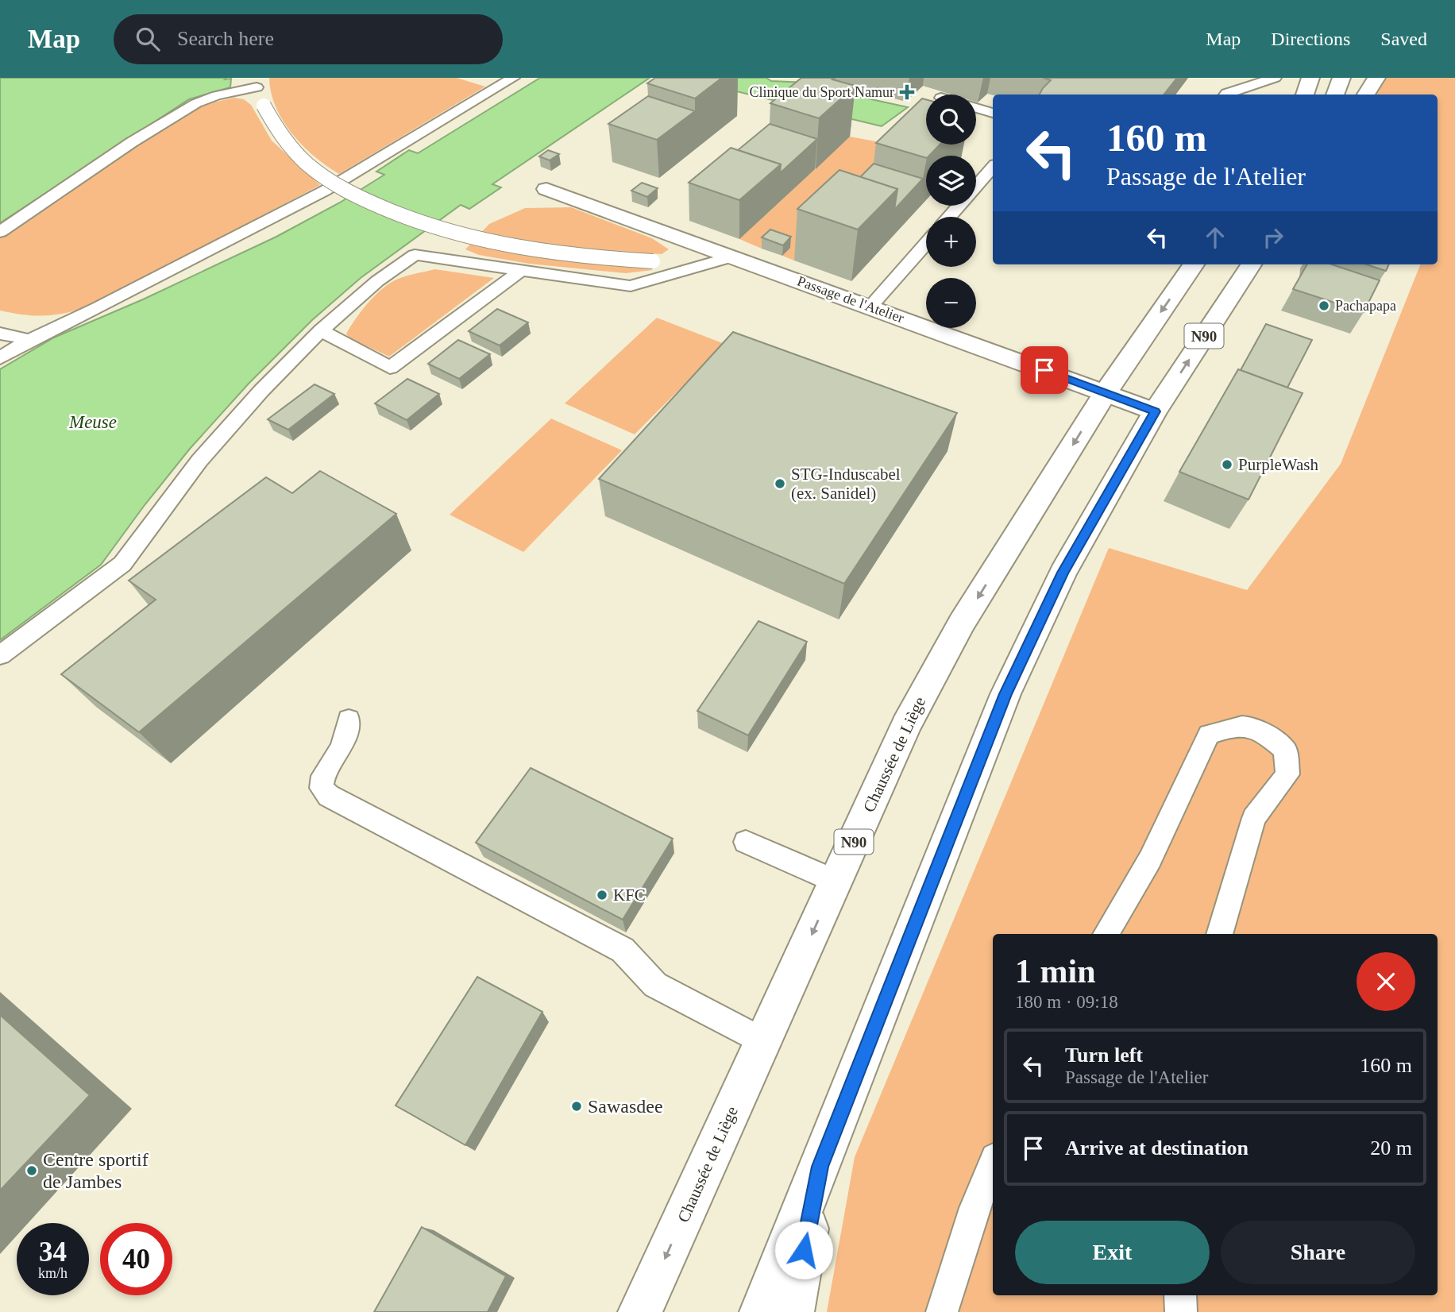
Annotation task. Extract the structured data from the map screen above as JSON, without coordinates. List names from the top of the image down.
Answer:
{
  "streets": {
    "main road": ["Passage de l'Atelier", "N90", "Chaussée de Liège"]
  },
  "crossings": [
    ["Passage de l'Atelier", "N90"],
    ["Passage de l'Atelier", "Chaussée de Liège"]
  ],
  "water": ["Meuse"],
  "places": {
    "health": ["Clinique du Sport Namur"],
    "other": [
      "Pachapapa",
      "PurpleWash",
      "STG-Induscabel (ex. Sanidel)",
      "KFC",
      "Sawasdee",
      "Centre sportif de Jambes"
    ]
  },
  "page": {
    "header": "Map",
    "search": "Search here",
    "nav": ["Map", "Directions", "Saved"],
    "map_buttons": ["+", "−"],
    "turn": ["160 m", "Passage de l'Atelier"],
    "heading": ["1 min", "180 m · 09:18"],
    "list": [
      {
        "name": "Turn left",
        "note": "Passage de l'Atelier",
        "value": "160 m"
      },
      {
        "name": "Arrive at destination",
        "value": "20 m"
      }
    ],
    "buttons": ["Exit", "Share"],
    "speed": "34 km/h",
    "limit": "40"
  }
}
